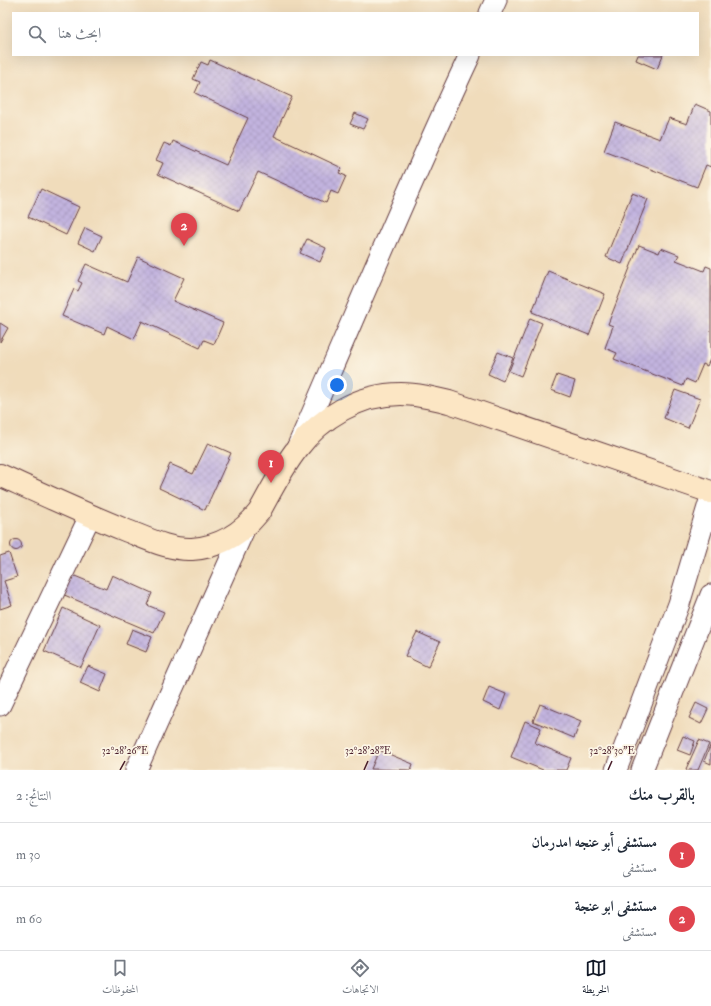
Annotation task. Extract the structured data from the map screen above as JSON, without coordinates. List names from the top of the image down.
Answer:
{
  "page": {
    "search": "ابحث هنا",
    "pins": ["2", "1"],
    "heading": ["بالقرب منك", "النتائج: 2"],
    "list": [
      {
        "mark": "1",
        "name": "مستشفى أبو عنجه امدرمان",
        "note": "مستشفى",
        "value": "30 m"
      },
      {
        "mark": "2",
        "name": "مستشفى ابو عنجة",
        "note": "مستشفى",
        "value": "60 m"
      }
    ],
    "nav": ["الخريطة", "الاتجاهات", "المحفوظات"]
  },
  "coordinates": ["32°28'26\"E", "32°28'28\"E", "32°28'30\"E"]
}
